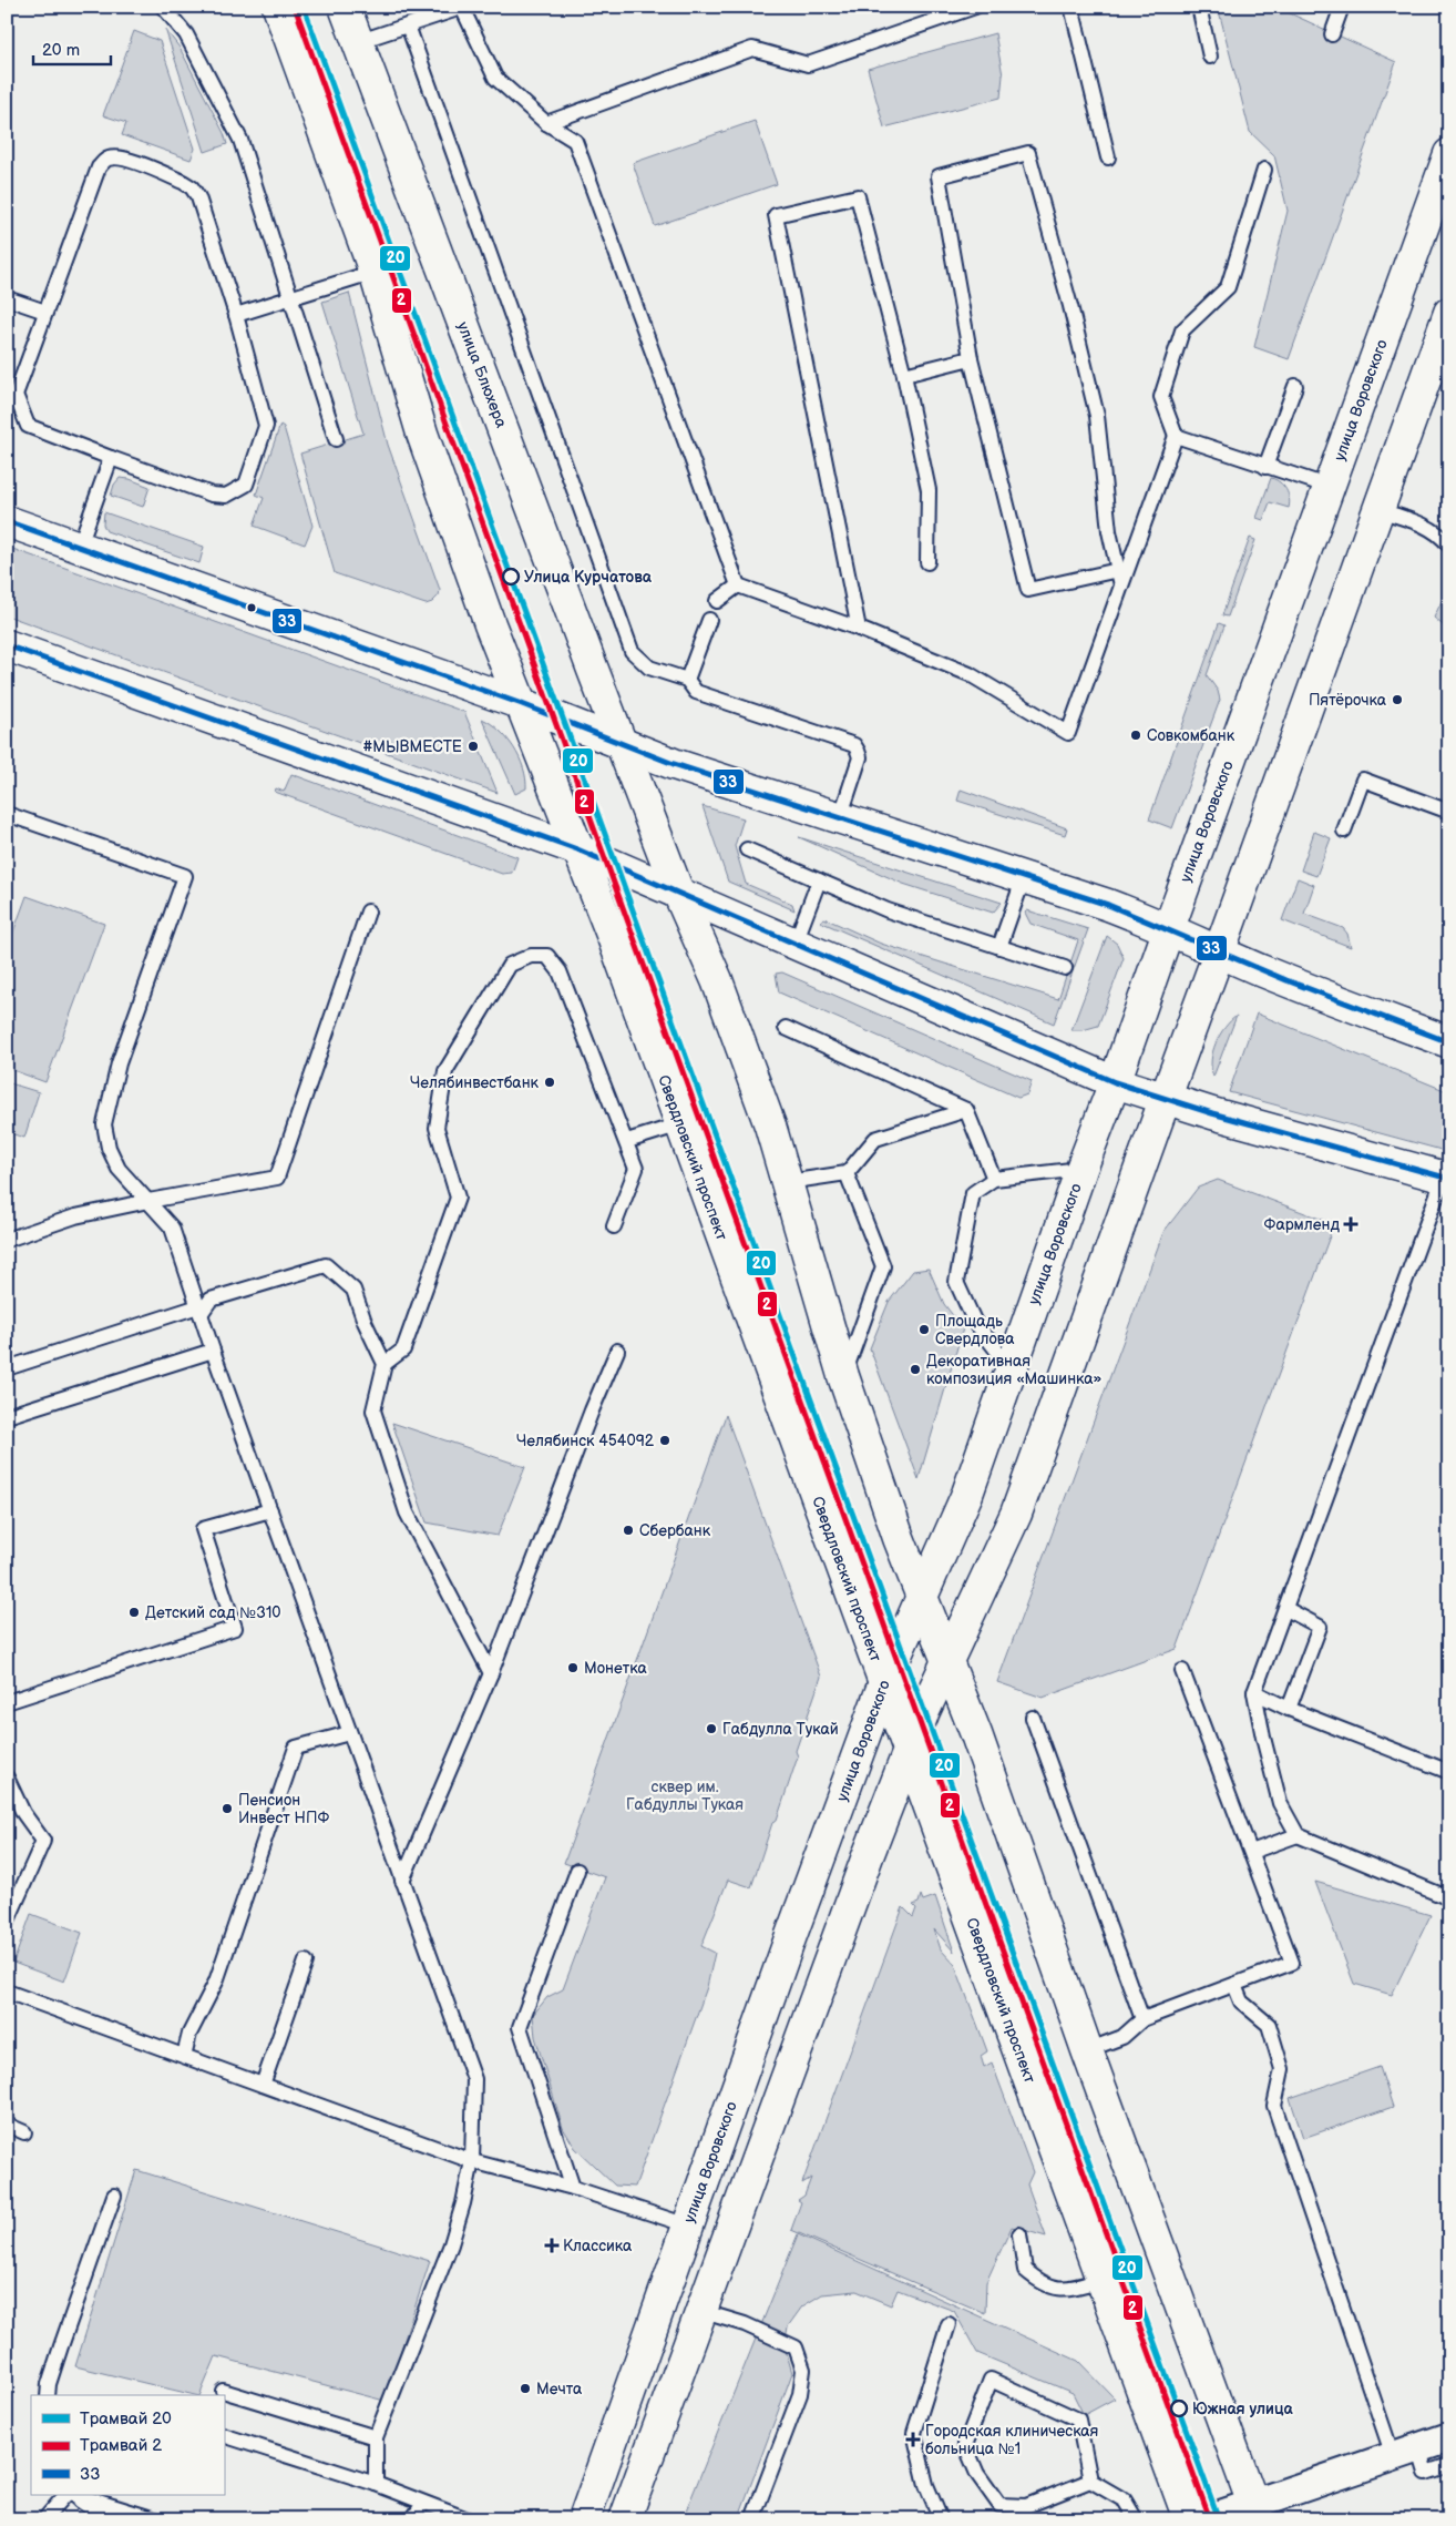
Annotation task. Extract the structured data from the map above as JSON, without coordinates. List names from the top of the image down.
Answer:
{
  "streets": {
    "main road": ["улица Блюхера", "улица Воровского", "Свердловский проспект"]
  },
  "crossings": [
    ["улица Воровского", "Свердловский проспект"]
  ],
  "parks": ["сквер им. Габдуллы Тукая"],
  "places": {
    "other": [
      "Улица Курчатова",
      "Пятёрочка",
      "Совкомбанк",
      "#МЫВМЕСТЕ",
      "Челябинвестбанк",
      "Площадь Свердлова",
      "Декоративная композиция «Машинка»",
      "Челябинск 454092",
      "Сбербанк",
      "Детский сад №310",
      "Монетка",
      "Габдулла Тукай",
      "Пенсион Инвест НПФ",
      "Мечта",
      "Южная улица"
    ],
    "health": ["Фармленд", "Классика", "Городская клиническая больница №1"]
  },
  "lines": ["tram line 20", "tram line 2", "transit line 33"],
  "legend": ["Трамвай 20", "Трамвай 2", "33"],
  "scale_bar": "20 m"
}
